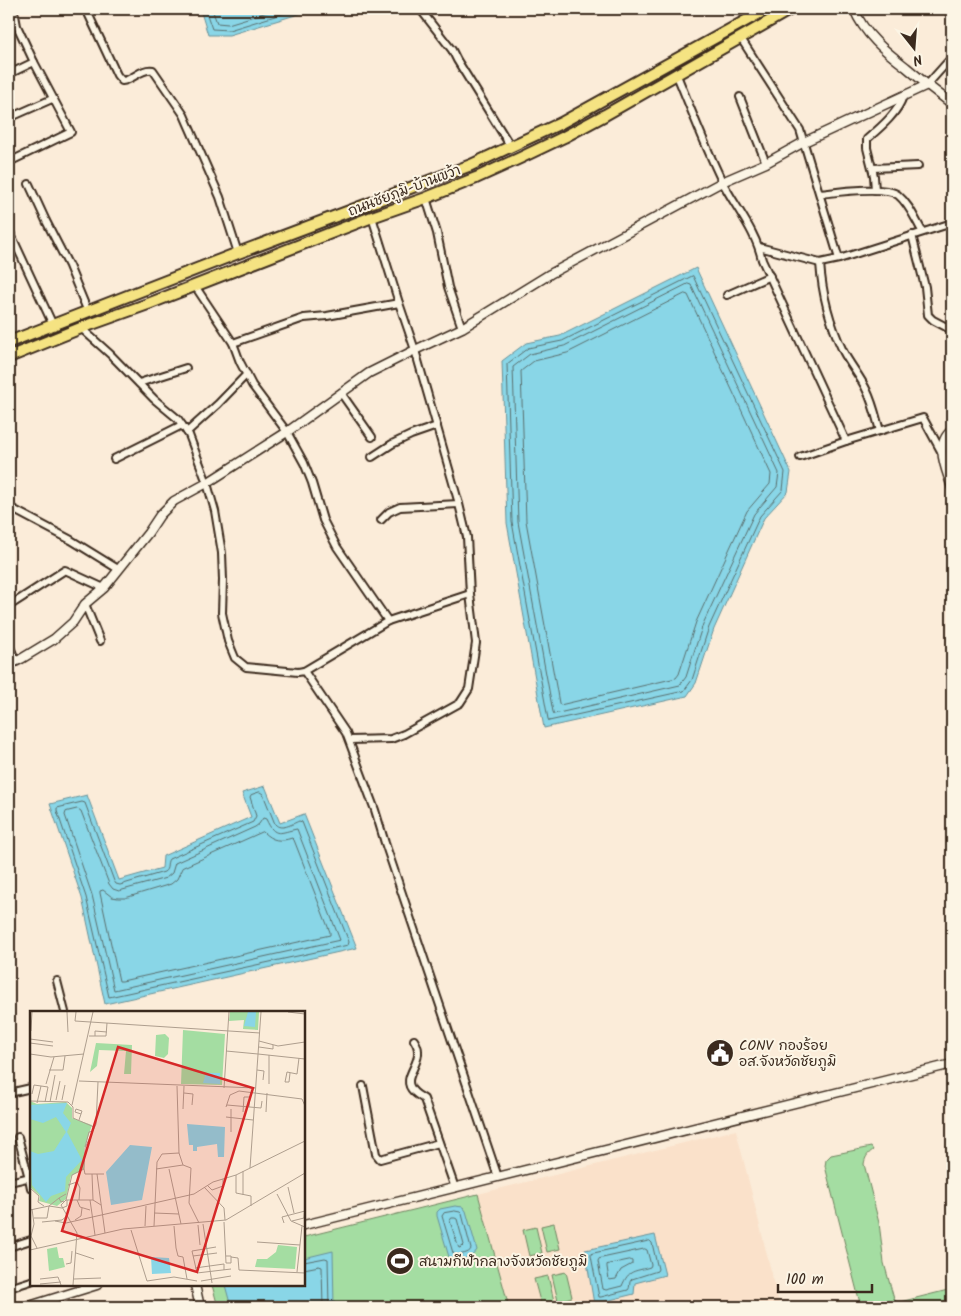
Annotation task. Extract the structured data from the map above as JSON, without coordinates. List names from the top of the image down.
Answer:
{
  "streets": {
    "main road": ["ถนนชัยภูมิ-บ้านเขว้า"]
  },
  "places": {
    "public building": ["CONV กองร้อย อส.จังหวัดชัยภูมิ"],
    "sports": ["สนามกีฬากลางจังหวัดชัยภูมิ"]
  },
  "scale_bar": "100 m",
  "north": "bottom"
}
